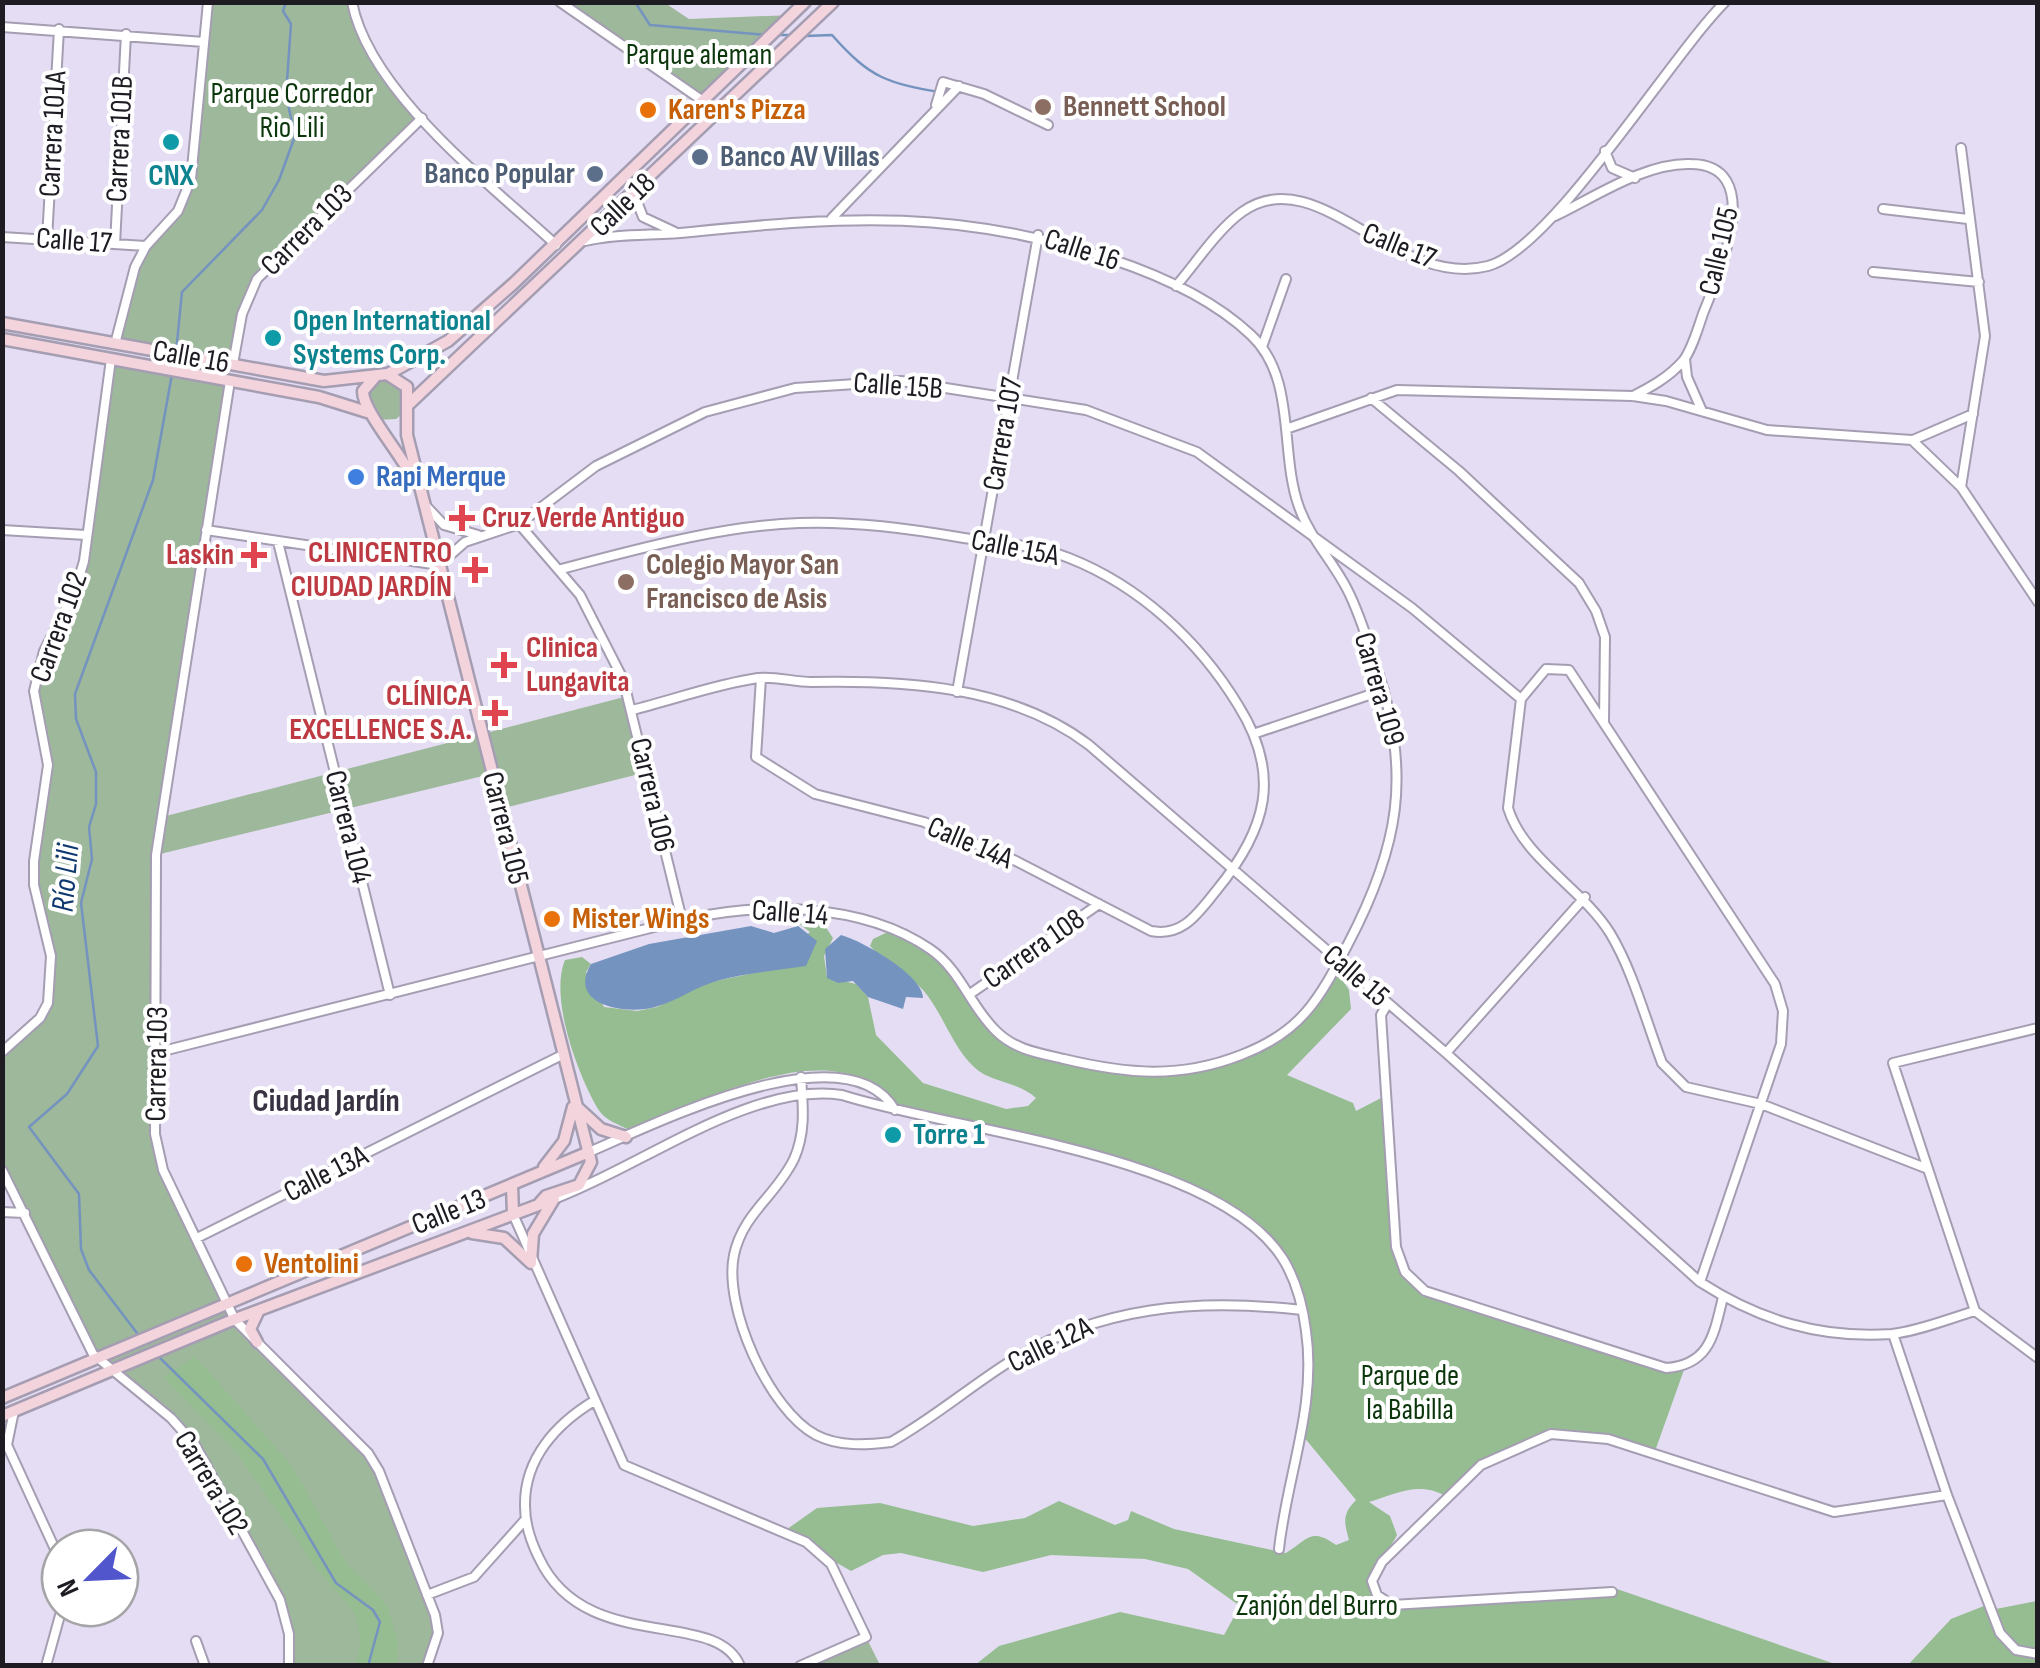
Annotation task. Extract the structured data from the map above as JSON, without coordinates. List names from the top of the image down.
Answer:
{
  "streets": {
    "main road": [
      "Calle 18",
      "Calle 16",
      "Carrera 105",
      "Calle 13"
    ],
    "street": [
      "Carrera 101A",
      "Carrera 101B",
      "Carrera 103",
      "Calle 17",
      "Calle 105",
      "Calle 15B",
      "Carrera 107",
      "Calle 15A",
      "Carrera 102",
      "Carrera 109",
      "Carrera 106",
      "Carrera 104",
      "Calle 14A",
      "Calle 14",
      "Carrera 108",
      "Calle 15",
      "Calle 13A",
      "Calle 12A"
    ]
  },
  "crossings": [
    ["Carrera 101A", "Calle 17"],
    ["Carrera 101B", "Calle 17"],
    ["Calle 18", "Calle 16"],
    ["Calle 18", "Carrera 105"],
    ["Carrera 103", "Calle 16"],
    ["Carrera 103", "Calle 14"],
    ["Carrera 103", "Calle 13A"],
    ["Carrera 103", "Calle 13"],
    ["Calle 17", "Calle 16"],
    ["Calle 17", "Calle 105"],
    ["Calle 16", "Calle 15B"],
    ["Calle 16", "Carrera 107"],
    ["Calle 16", "Carrera 102"],
    ["Calle 16", "Carrera 109"],
    ["Calle 16", "Carrera 105"],
    ["Calle 15B", "Carrera 107"],
    ["Calle 15B", "Carrera 109"],
    ["Calle 15B", "Carrera 106"],
    ["Calle 15B", "Carrera 105"],
    ["Carrera 107", "Calle 15A"],
    ["Carrera 107", "Calle 15"],
    ["Calle 15A", "Carrera 106"],
    ["Calle 15A", "Calle 14A"],
    ["Calle 15A", "Calle 15"],
    ["Carrera 102", "Calle 13"],
    ["Carrera 109", "Calle 14"],
    ["Carrera 109", "Calle 15"],
    ["Carrera 106", "Calle 14"],
    ["Carrera 106", "Calle 15"],
    ["Carrera 104", "Calle 14"],
    ["Carrera 105", "Calle 14"],
    ["Carrera 105", "Calle 13A"],
    ["Carrera 105", "Calle 13"],
    ["Calle 14A", "Carrera 108"],
    ["Calle 14A", "Calle 15"],
    ["Calle 14", "Carrera 108"],
    ["Calle 14", "Calle 15"],
    ["Calle 13", "Calle 12A"]
  ],
  "districts": ["Ciudad Jardín"],
  "water": ["Río Lili"],
  "parks": [
    "Parque aleman",
    "Parque Corredor Rio Lili",
    "Parque de la Babilla",
    "Zanjón del Burro"
  ],
  "places": {
    "other": [
      "Bennett School",
      "Karen's Pizza",
      "CNX",
      "Banco AV Villas",
      "Banco Popular",
      "Open International Systems Corp.",
      "Rapi Merque",
      "Colegio Mayor San Francisco de Asis",
      "Mister Wings",
      "Torre 1",
      "Ventolini"
    ],
    "health": [
      "Cruz Verde Antiguo",
      "Laskin",
      "CLINICENTRO CIUDAD JARDÍN",
      "Clinica Lungavita",
      "CLÍNICA EXCELLENCE S.A."
    ]
  },
  "north": "bottom left"
}
